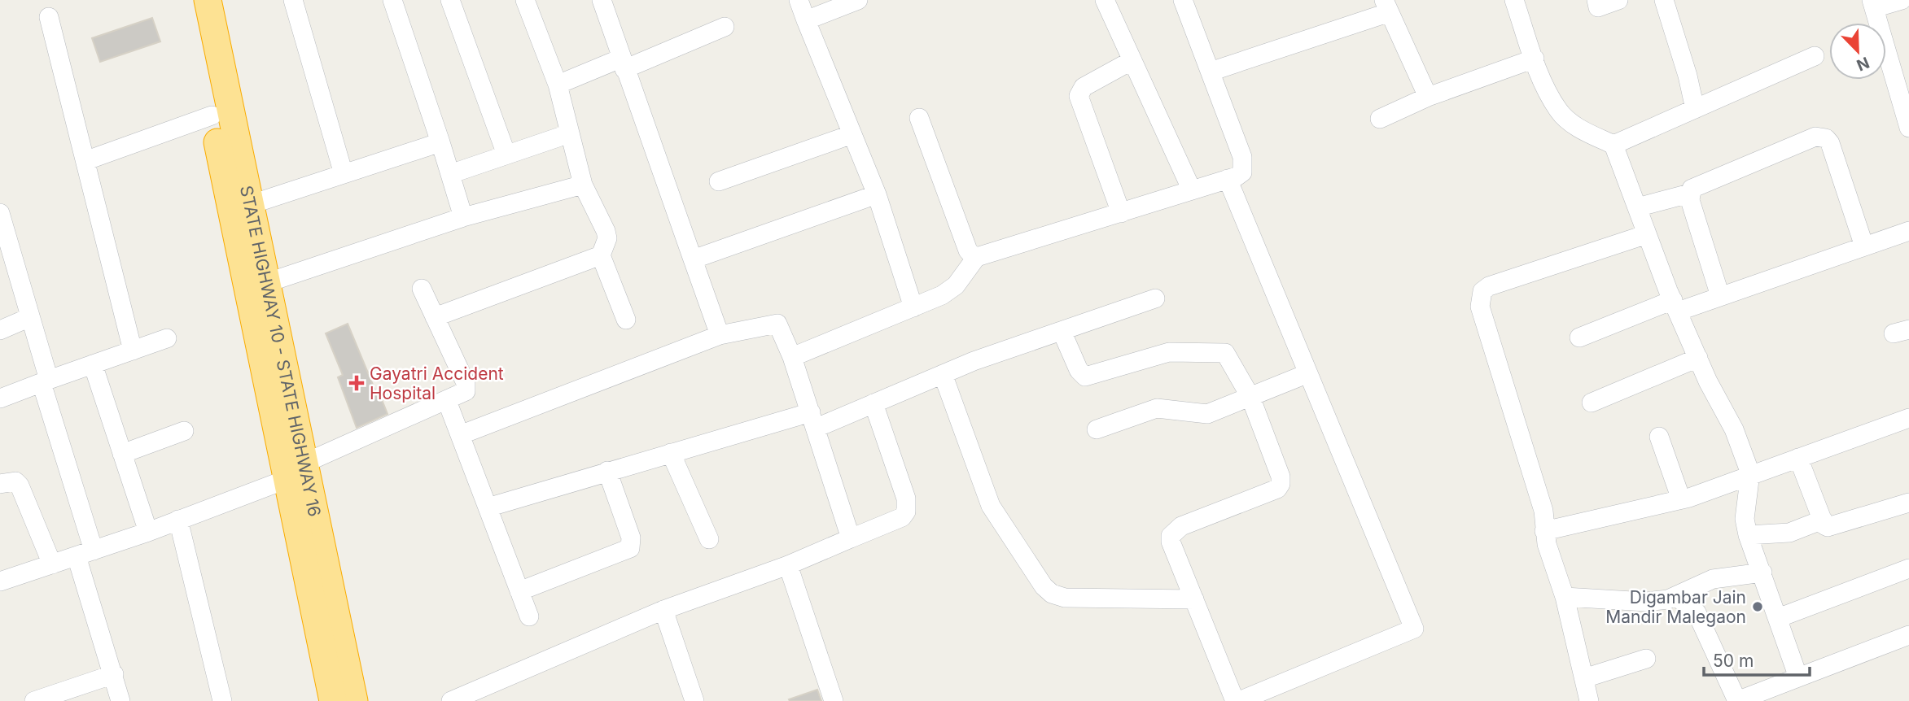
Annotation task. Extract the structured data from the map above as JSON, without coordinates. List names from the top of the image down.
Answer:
{
  "streets": {
    "highway": ["STATE HIGHWAY 10 - STATE HIGHWAY 16"]
  },
  "places": {
    "health": ["Gayatri Accident Hospital"],
    "other": ["Digambar Jain Mandir Malegaon"]
  },
  "scale_bar": "50 m",
  "north": "bottom right"
}
